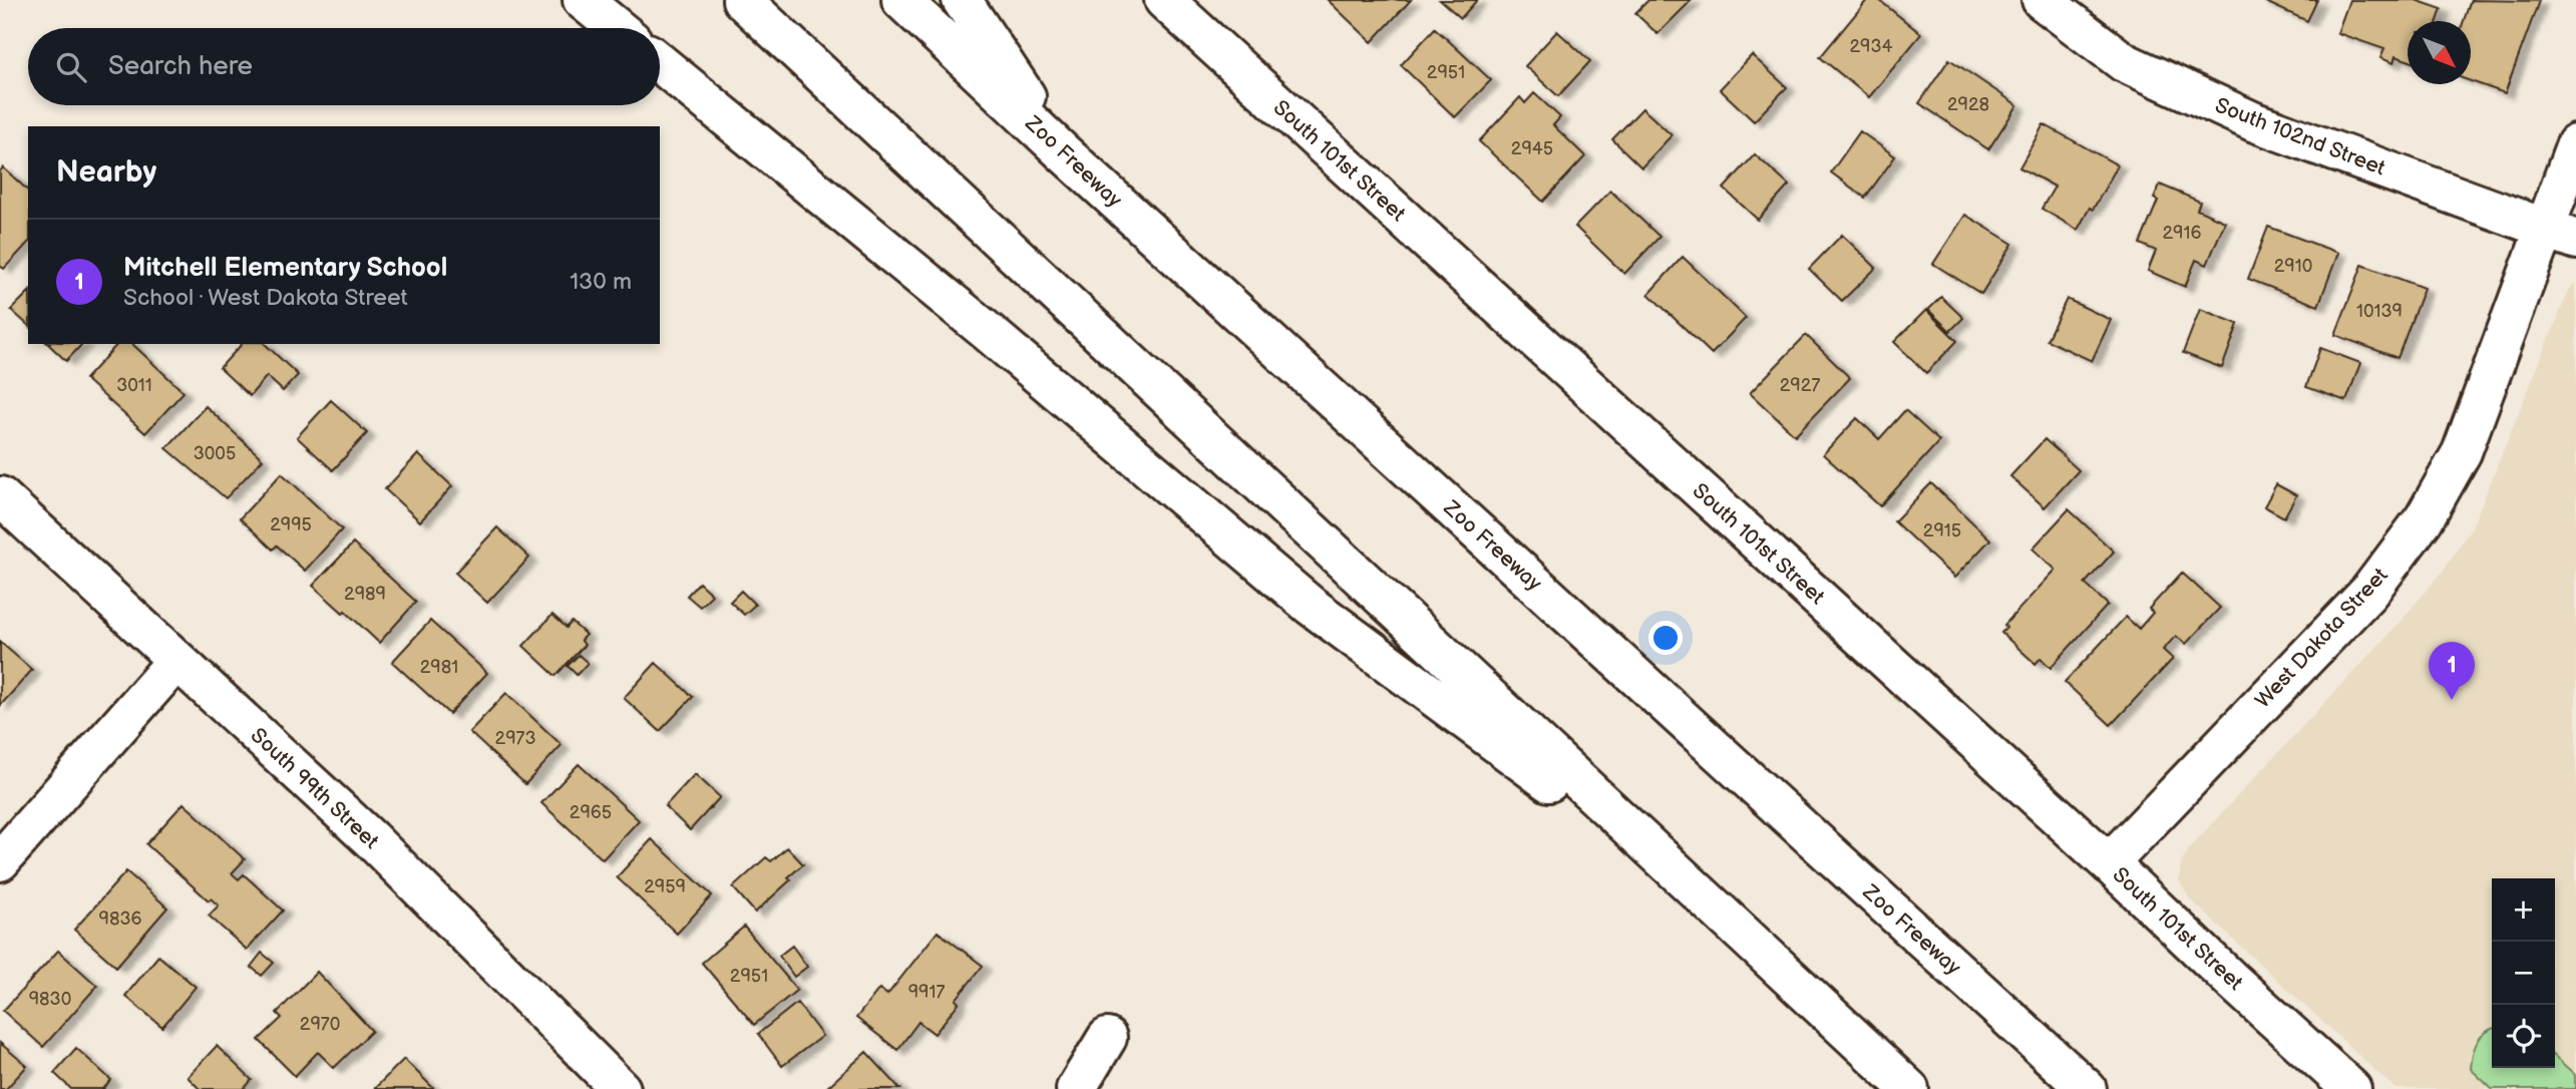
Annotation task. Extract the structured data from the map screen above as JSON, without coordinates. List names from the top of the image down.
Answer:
{
  "streets": {
    "main road": [
      "South 102nd Street",
      "South 101st Street",
      "Zoo Freeway",
      "West Dakota Street",
      "South 99th Street"
    ]
  },
  "crossings": [
    ["South 102nd Street", "West Dakota Street"],
    ["South 101st Street", "West Dakota Street"]
  ],
  "house_numbers": [
    "2934",
    "2951",
    "2928",
    "2945",
    "2916",
    "2910",
    "10139",
    "3011",
    "2927",
    "3005",
    "2995",
    "2915",
    "2989",
    "2981",
    "2973",
    "2965",
    "2959",
    "9836",
    "2951",
    "9917",
    "9830",
    "2970"
  ],
  "north": "bottom right",
  "page": {
    "search": "Search here",
    "heading": "Nearby",
    "list": [
      {
        "mark": "1",
        "name": "Mitchell Elementary School",
        "note": "School · West Dakota Street",
        "value": "130 m"
      }
    ],
    "pins": "1",
    "map_buttons": ["+", "−"]
  }
}
